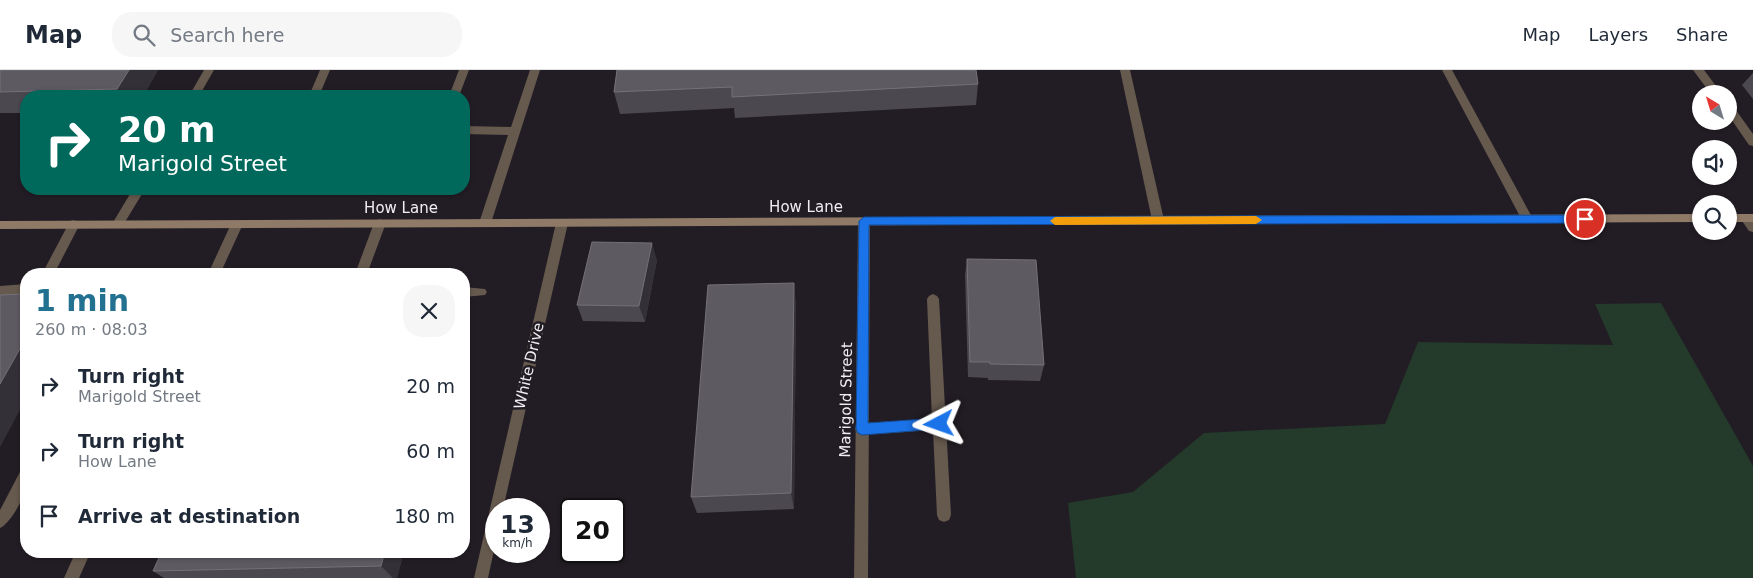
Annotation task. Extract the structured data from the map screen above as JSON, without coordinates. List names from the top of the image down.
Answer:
{
  "streets": {
    "main road": ["How Lane"],
    "street": ["White Drive", "Marigold Street"]
  },
  "crossings": [
    ["How Lane", "White Drive"],
    ["How Lane", "Marigold Street"]
  ],
  "north": "top left",
  "page": {
    "header": "Map",
    "search": "Search here",
    "nav": ["Map", "Layers", "Share"],
    "turn": ["20 m", "Marigold Street"],
    "heading": ["1 min", "260 m · 08:03"],
    "list": [
      {
        "name": "Turn right",
        "note": "Marigold Street",
        "value": "20 m"
      },
      {
        "name": "Turn right",
        "note": "How Lane",
        "value": "60 m"
      },
      {
        "name": "Arrive at destination",
        "value": "180 m"
      }
    ],
    "speed": "13 km/h",
    "limit": "20"
  }
}
